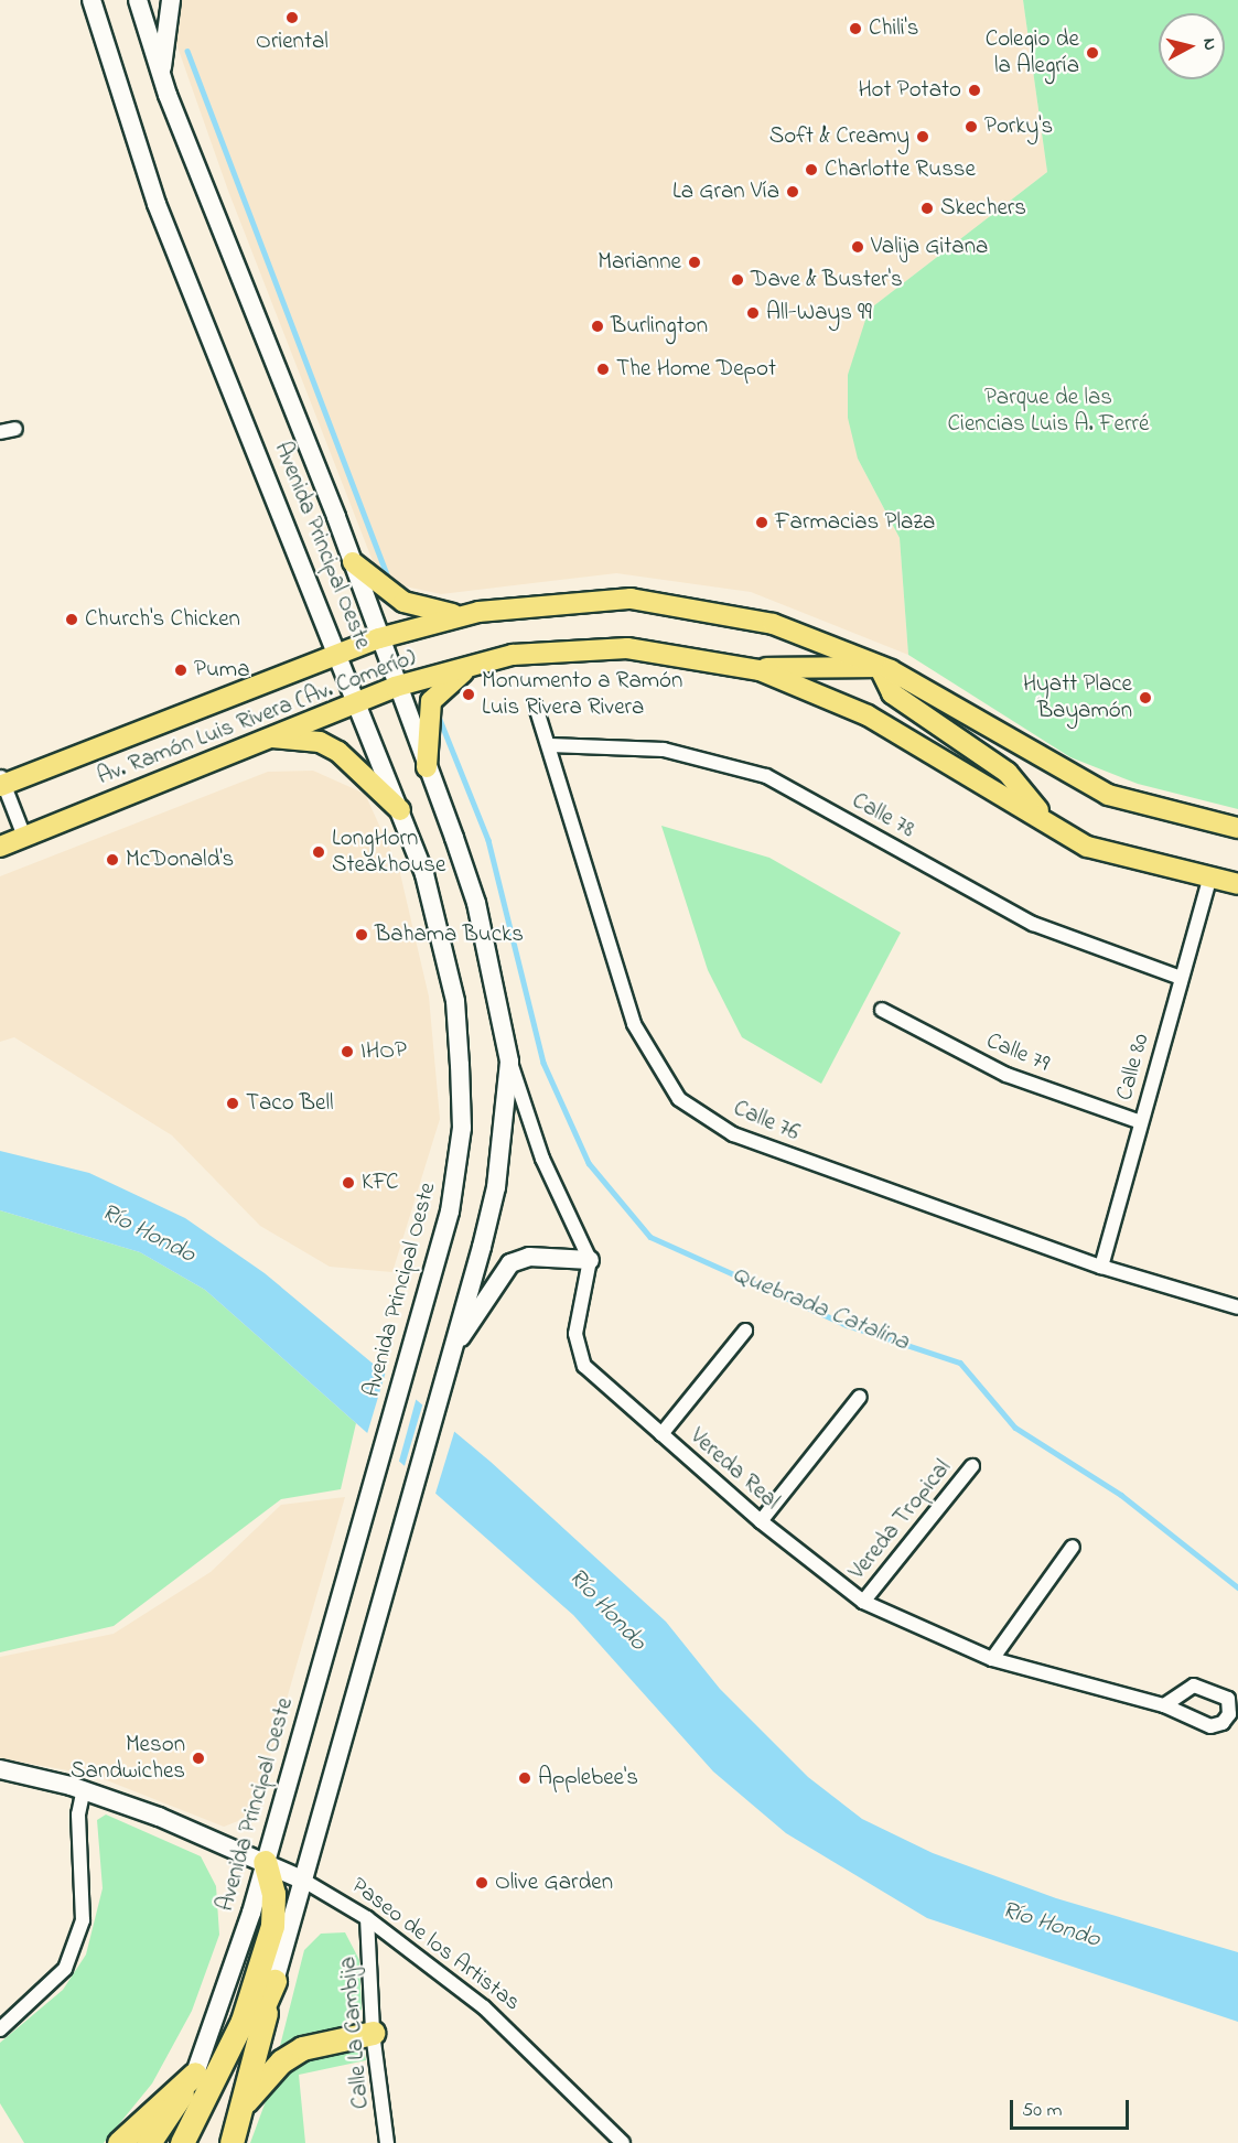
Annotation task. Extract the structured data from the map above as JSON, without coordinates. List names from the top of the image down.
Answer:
{
  "streets": {
    "main road": ["Avenida Principal Oeste", "Av. Ramón Luis Rivera (Av. Comerío)", "Paseo de los Artistas"],
    "street": [
      "Calle 78",
      "Calle 79",
      "Calle 80",
      "Calle 76",
      "Vereda Real",
      "Vereda Tropical",
      "Calle La Cambija"
    ]
  },
  "crossings": [
    ["Avenida Principal Oeste", "Av. Ramón Luis Rivera (Av. Comerío)"],
    ["Avenida Principal Oeste", "Paseo de los Artistas"],
    ["Av. Ramón Luis Rivera (Av. Comerío)", "Calle 80"],
    ["Calle 78", "Calle 80"],
    ["Calle 78", "Calle 76"],
    ["Calle 79", "Calle 80"],
    ["Calle 80", "Calle 76"],
    ["Vereda Real", "Vereda Tropical"],
    ["Paseo de los Artistas", "Calle La Cambija"]
  ],
  "water": ["Río Hondo", "Quebrada Catalina"],
  "parks": ["Parque de las Ciencias Luis A. Ferré"],
  "places": [
    "Oriental",
    "Chili's",
    "Colegio de la Alegría",
    "Hot Potato",
    "Porky's",
    "Soft & Creamy",
    "Charlotte Russe",
    "La Gran Vía",
    "Skechers",
    "Valija Gitana",
    "Marianne",
    "Dave & Buster's",
    "All-Ways 99",
    "Burlington",
    "The Home Depot",
    "Farmacias Plaza",
    "Church's Chicken",
    "Puma",
    "Monumento a Ramón Luis Rivera Rivera",
    "Hyatt Place Bayamón",
    "LongHorn Steakhouse",
    "McDonald's",
    "Bahama Bucks",
    "IHOP",
    "Taco Bell",
    "KFC",
    "Meson Sandwiches",
    "Applebee's",
    "Olive Garden"
  ],
  "scale_bar": "50 m",
  "north": "right"
}
